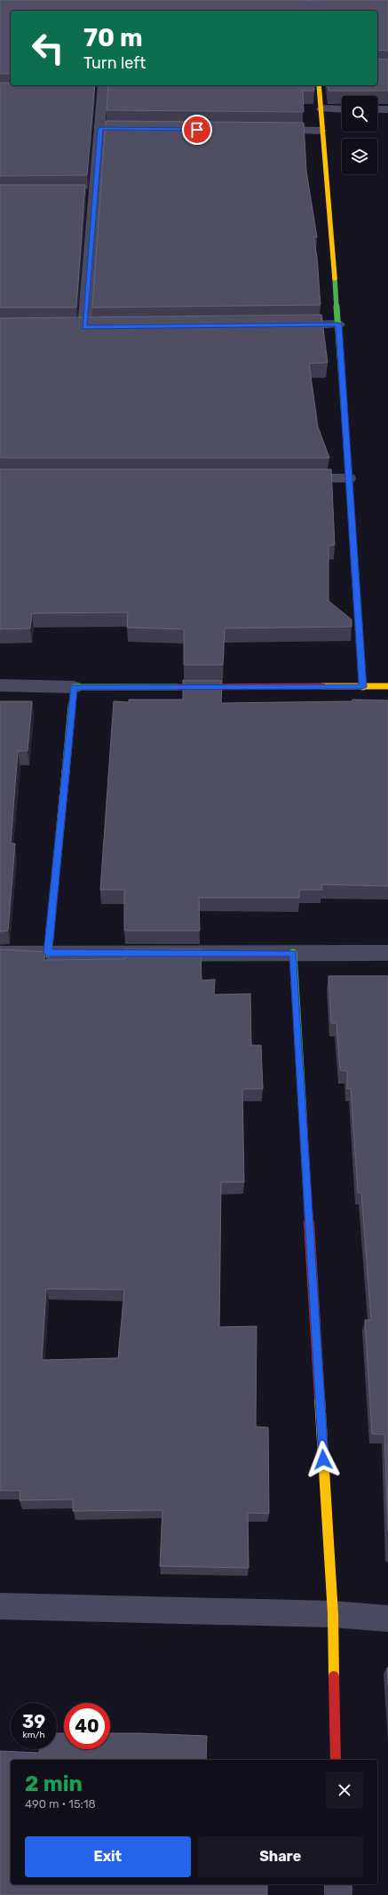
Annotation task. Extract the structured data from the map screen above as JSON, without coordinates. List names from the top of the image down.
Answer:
{
  "page": {
    "turn": ["70 m", "Turn left"],
    "speed": "39 km/h",
    "limit": "40",
    "heading": ["2 min", "490 m · 15:18"],
    "buttons": ["Exit", "Share"]
  }
}
